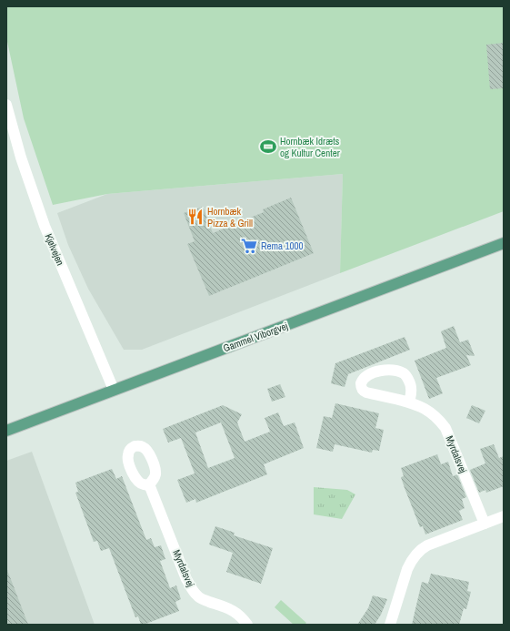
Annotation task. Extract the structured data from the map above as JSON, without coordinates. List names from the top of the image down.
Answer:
{
  "streets": {
    "main road": ["Gammel Viborgvej"],
    "street": ["Kjølvejen", "Myrdalsvej"]
  },
  "crossings": [
    ["Kjølvejen", "Gammel Viborgvej"]
  ],
  "places": {
    "sports": ["Hornbæk Idræts og Kultur Center"],
    "restaurant": ["Hornbæk Pizza & Grill"],
    "supermarket": ["Rema 1000"]
  }
}
